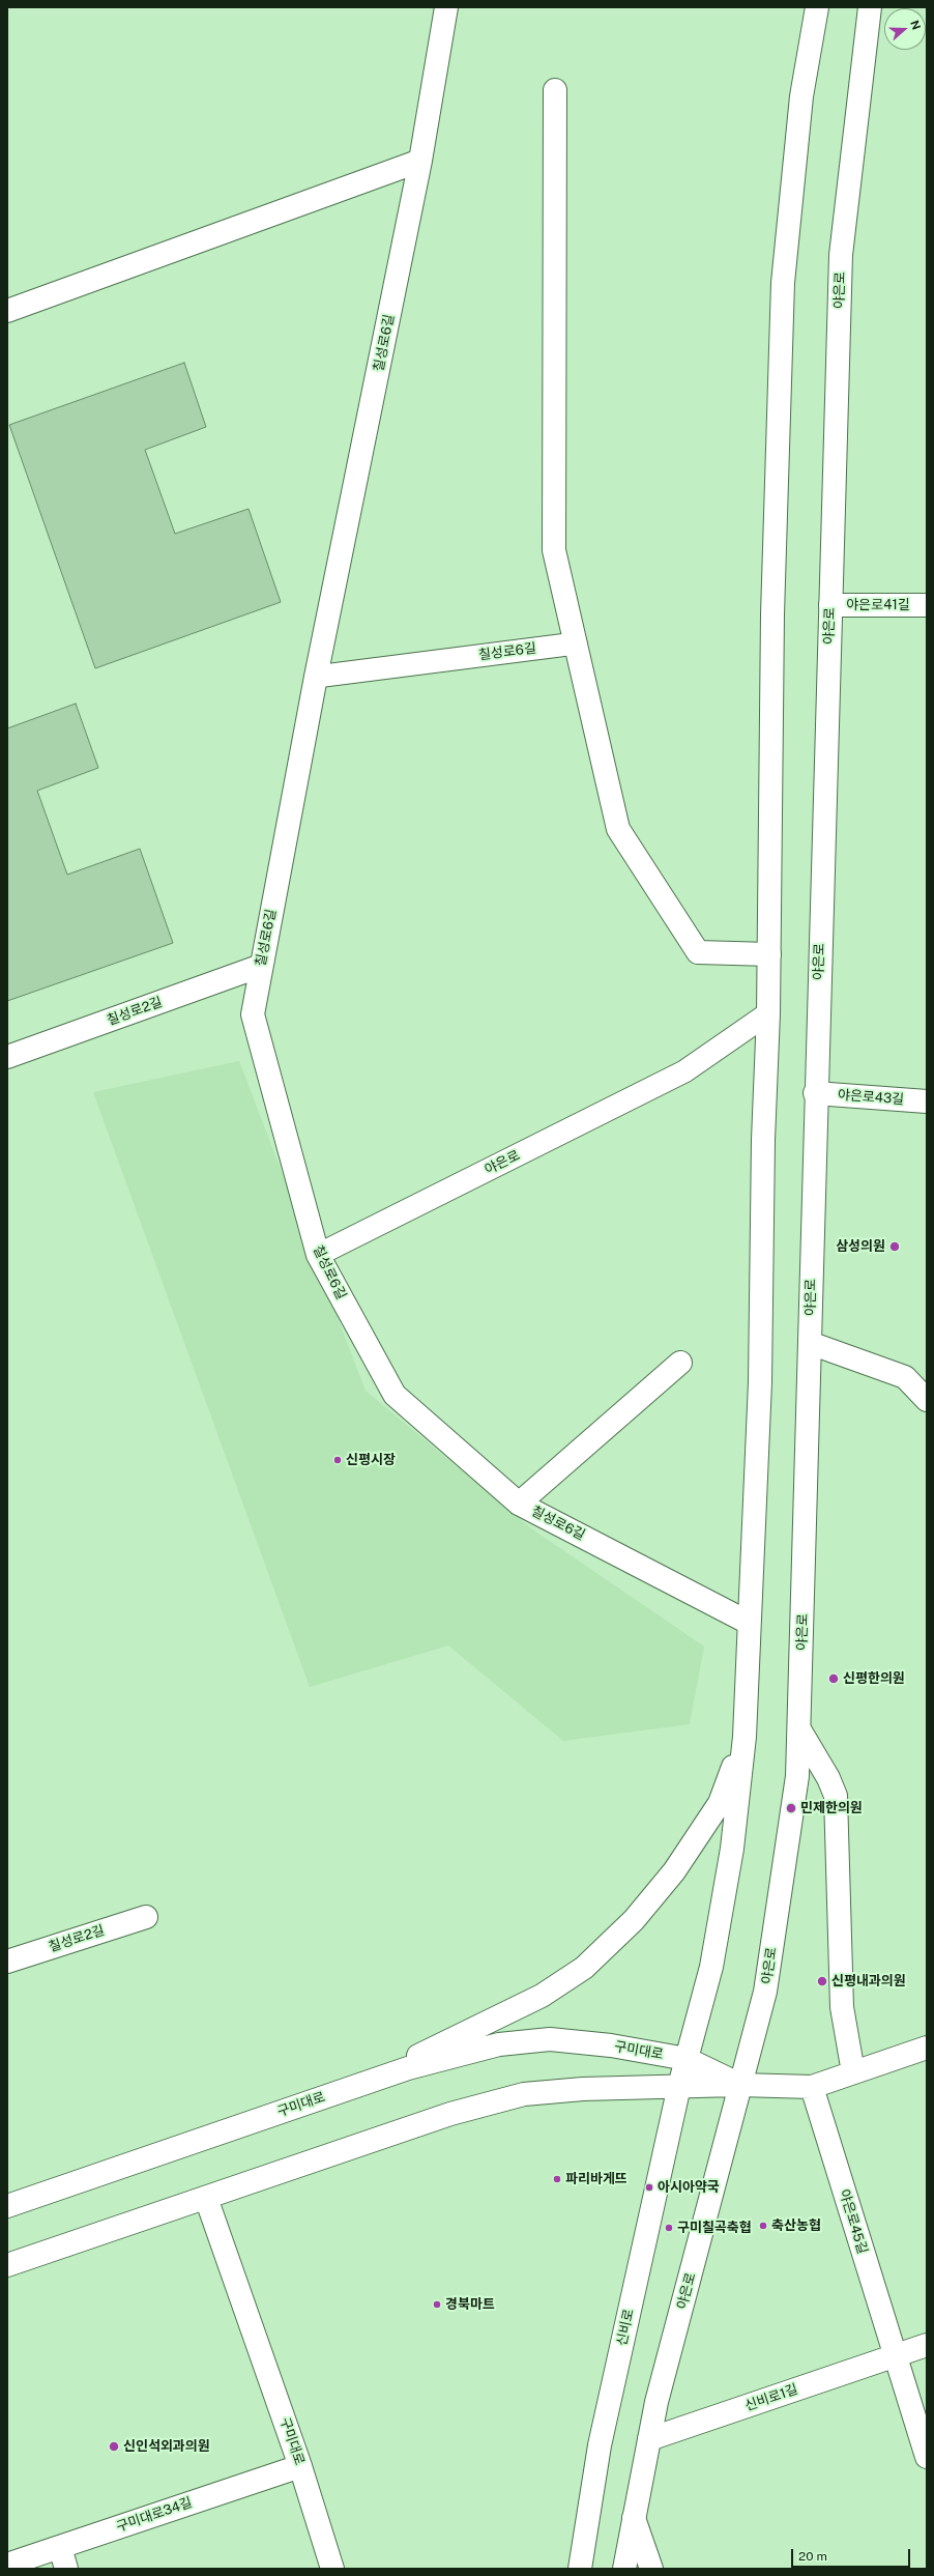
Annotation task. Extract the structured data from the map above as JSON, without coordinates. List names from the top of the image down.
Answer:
{
  "streets": {
    "street": [
      "야은로",
      "칠성로6길",
      "야은로41길",
      "칠성로2길",
      "야은로43길",
      "구미대로",
      "야은로45길",
      "신비로",
      "신비로1길",
      "구미대로34길"
    ]
  },
  "crossings": [
    ["야은로", "칠성로6길"],
    ["야은로", "야은로41길"],
    ["야은로", "야은로43길"],
    ["야은로", "구미대로"],
    ["야은로", "신비로1길"],
    ["칠성로6길", "칠성로2길"],
    ["구미대로", "구미대로34길"],
    ["야은로45길", "신비로1길"]
  ],
  "places": [
    "삼성의원",
    "신평시장",
    "신평한의원",
    "민제한의원",
    "신평내과의원",
    "파리바게뜨",
    "아시아약국",
    "축산농협",
    "구미칠곡축협",
    "경북마트",
    "신인석외과의원"
  ],
  "scale_bar": "20 m",
  "north": "right"
}
